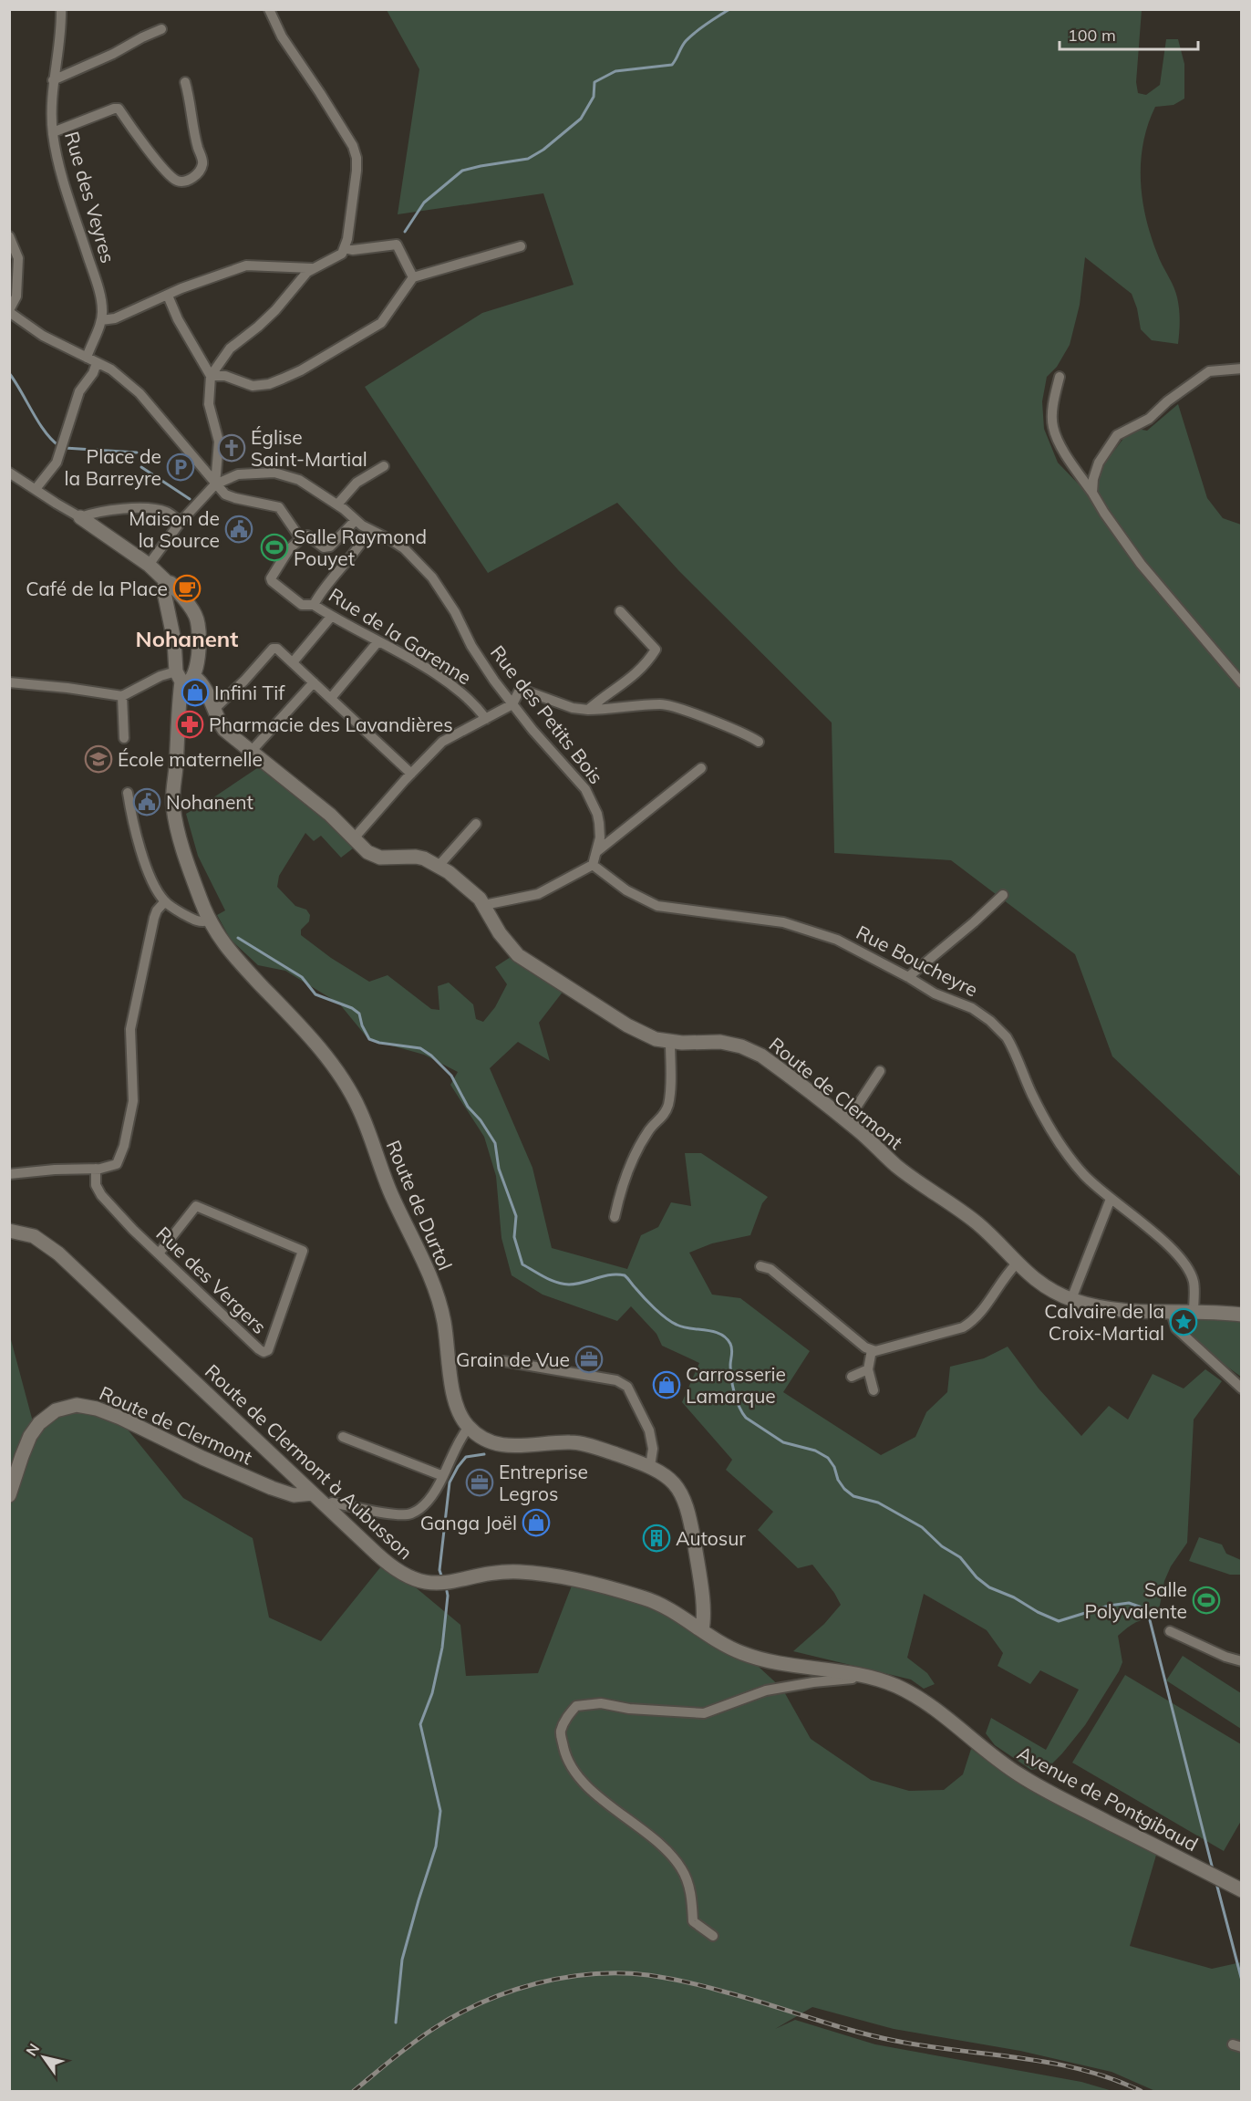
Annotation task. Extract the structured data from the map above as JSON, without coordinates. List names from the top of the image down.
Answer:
{
  "streets": {
    "street": [
      "Rue des Veyres",
      "Rue de la Garenne",
      "Rue des Petits Bois",
      "Rue Boucheyre",
      "Route de Clermont",
      "Route de Durtol",
      "Rue des Vergers",
      "Route de Clermont à Aubusson",
      "Avenue de Pontgibaud"
    ]
  },
  "crossings": [
    ["Rue de la Garenne", "Rue des Petits Bois"],
    ["Rue des Petits Bois", "Rue Boucheyre"],
    ["Rue Boucheyre", "Route de Clermont"],
    ["Route de Clermont", "Route de Durtol"],
    ["Route de Clermont", "Route de Clermont à Aubusson"],
    ["Route de Durtol", "Route de Clermont à Aubusson"],
    ["Route de Clermont à Aubusson", "Avenue de Pontgibaud"]
  ],
  "districts": ["Nohanent"],
  "places": {
    "church": ["Église Saint-Martial"],
    "parking": ["Place de la Barreyre"],
    "public building": ["Maison de la Source", "Nohanent"],
    "sports": ["Salle Raymond Pouyet", "Salle Polyvalente"],
    "cafe": ["Café de la Place"],
    "shop": ["Infini Tif", "Carrosserie Lamarque", "Ganga Joël"],
    "pharmacy": ["Pharmacie des Lavandières"],
    "school or university": ["École maternelle"],
    "place": ["Calvaire de la Croix-Martial"],
    "office": ["Grain de Vue", "Entreprise Legros"],
    "building": ["Autosur"]
  },
  "scale_bar": "100 m",
  "north": "top left"
}
